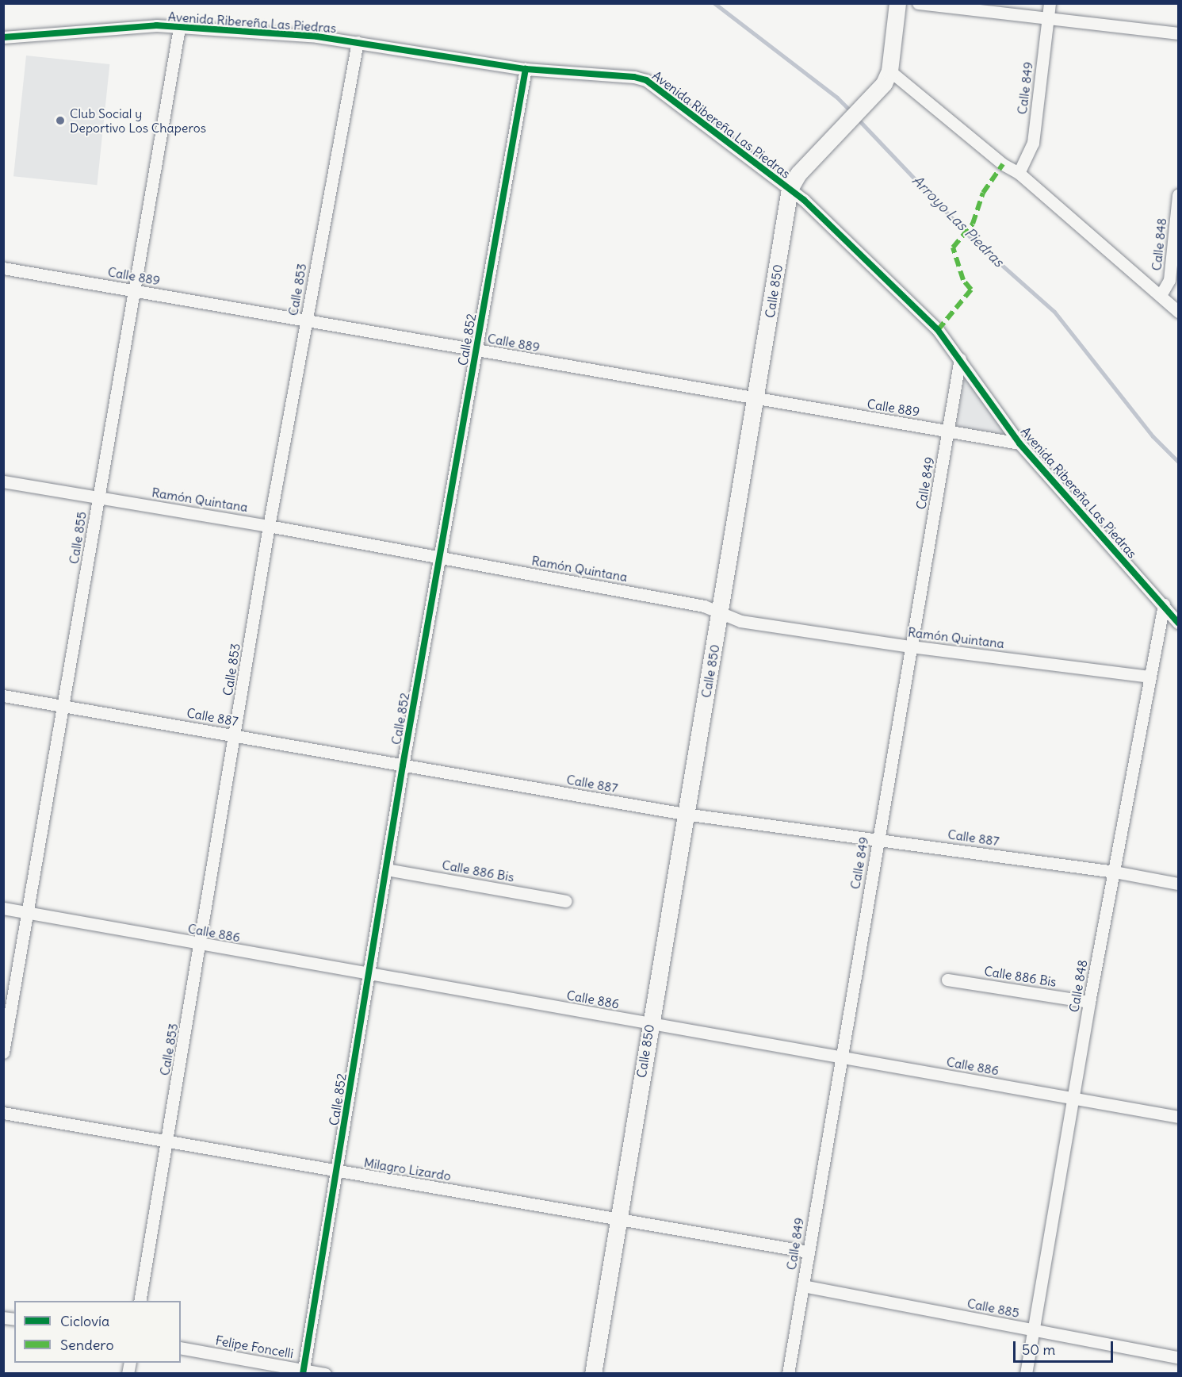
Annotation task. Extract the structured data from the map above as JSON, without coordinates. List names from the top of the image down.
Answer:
{
  "streets": {
    "main road": ["Calle 850"],
    "street": [
      "Avenida Ribereña Las Piedras",
      "Calle 849",
      "Calle 848",
      "Calle 889",
      "Calle 853",
      "Calle 852",
      "Ramón Quintana",
      "Calle 855",
      "Calle 887",
      "Calle 886 Bis",
      "Calle 886",
      "Milagro Lizardo",
      "Calle 885",
      "Felipe Foncelli"
    ]
  },
  "crossings": [
    ["Avenida Ribereña Las Piedras", "Calle 849"],
    ["Avenida Ribereña Las Piedras", "Calle 848"],
    ["Avenida Ribereña Las Piedras", "Calle 889"],
    ["Avenida Ribereña Las Piedras", "Calle 853"],
    ["Avenida Ribereña Las Piedras", "Calle 850"],
    ["Avenida Ribereña Las Piedras", "Calle 852"],
    ["Avenida Ribereña Las Piedras", "Calle 855"],
    ["Calle 849", "Calle 889"],
    ["Calle 849", "Ramón Quintana"],
    ["Calle 849", "Calle 887"],
    ["Calle 849", "Calle 886"],
    ["Calle 849", "Milagro Lizardo"],
    ["Calle 849", "Calle 885"],
    ["Calle 848", "Ramón Quintana"],
    ["Calle 848", "Calle 887"],
    ["Calle 848", "Calle 886 Bis"],
    ["Calle 848", "Calle 886"],
    ["Calle 848", "Calle 885"],
    ["Calle 889", "Calle 853"],
    ["Calle 889", "Calle 850"],
    ["Calle 889", "Calle 852"],
    ["Calle 889", "Calle 855"],
    ["Calle 853", "Ramón Quintana"],
    ["Calle 853", "Calle 887"],
    ["Calle 853", "Calle 886"],
    ["Calle 853", "Milagro Lizardo"],
    ["Calle 850", "Ramón Quintana"],
    ["Calle 850", "Calle 887"],
    ["Calle 850", "Calle 886"],
    ["Calle 850", "Milagro Lizardo"],
    ["Calle 852", "Ramón Quintana"],
    ["Calle 852", "Calle 887"],
    ["Calle 852", "Calle 886 Bis"],
    ["Calle 852", "Calle 886"],
    ["Calle 852", "Milagro Lizardo"],
    ["Calle 852", "Felipe Foncelli"],
    ["Ramón Quintana", "Calle 855"],
    ["Calle 855", "Calle 887"],
    ["Calle 855", "Calle 886"]
  ],
  "water": ["Arroyo Las Piedras"],
  "places": ["Club Social y Deportivo Los Chaperos"],
  "legend": ["Ciclovía", "Sendero"],
  "scale_bar": "50 m"
}
